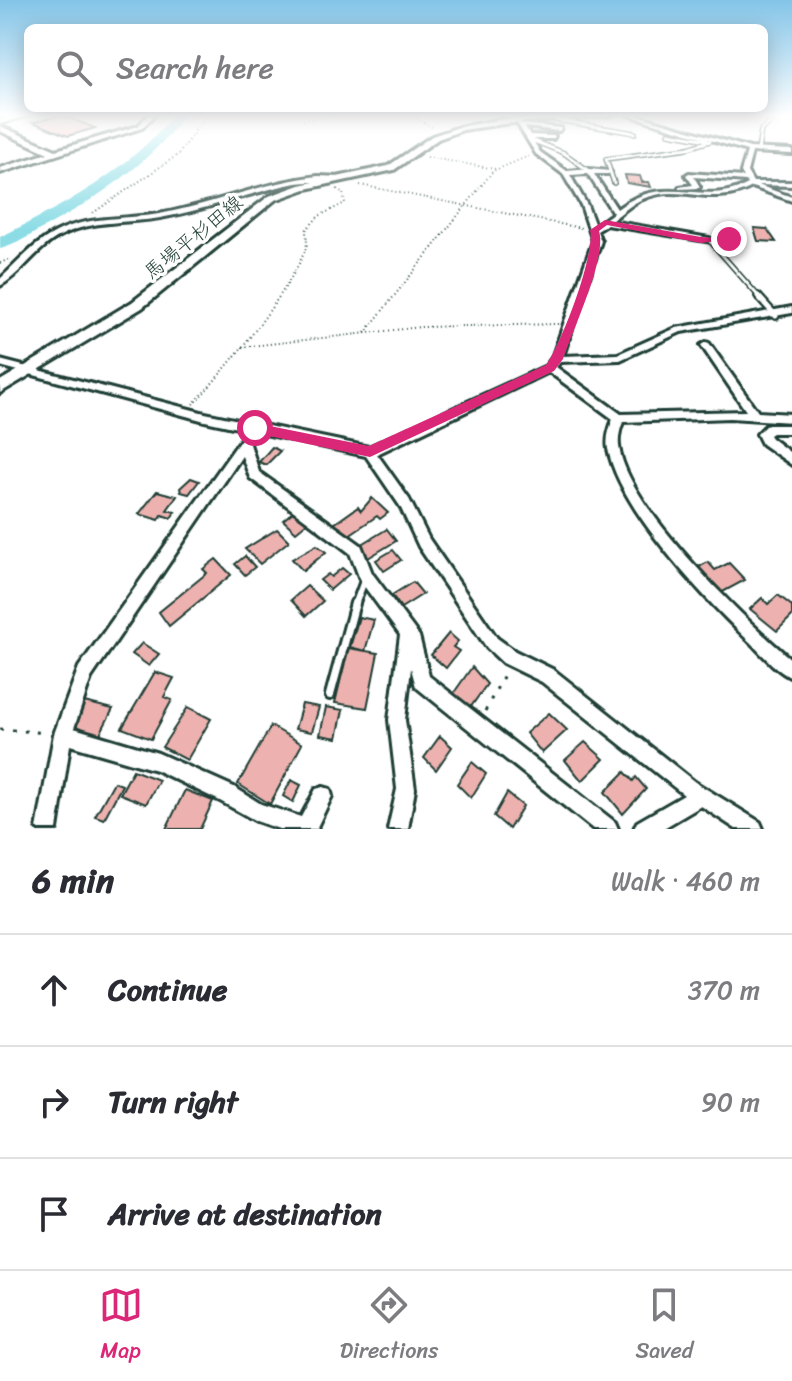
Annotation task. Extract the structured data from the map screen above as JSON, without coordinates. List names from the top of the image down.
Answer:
{
  "streets": {
    "main road": ["馬場平杉田線"]
  },
  "page": {
    "search": "Search here",
    "heading": ["6 min", "Walk · 460 m"],
    "list": [
      ["Continue", "370 m"],
      ["Turn right", "90 m"],
      "Arrive at destination"
    ],
    "nav": ["Map", "Directions", "Saved"]
  }
}
